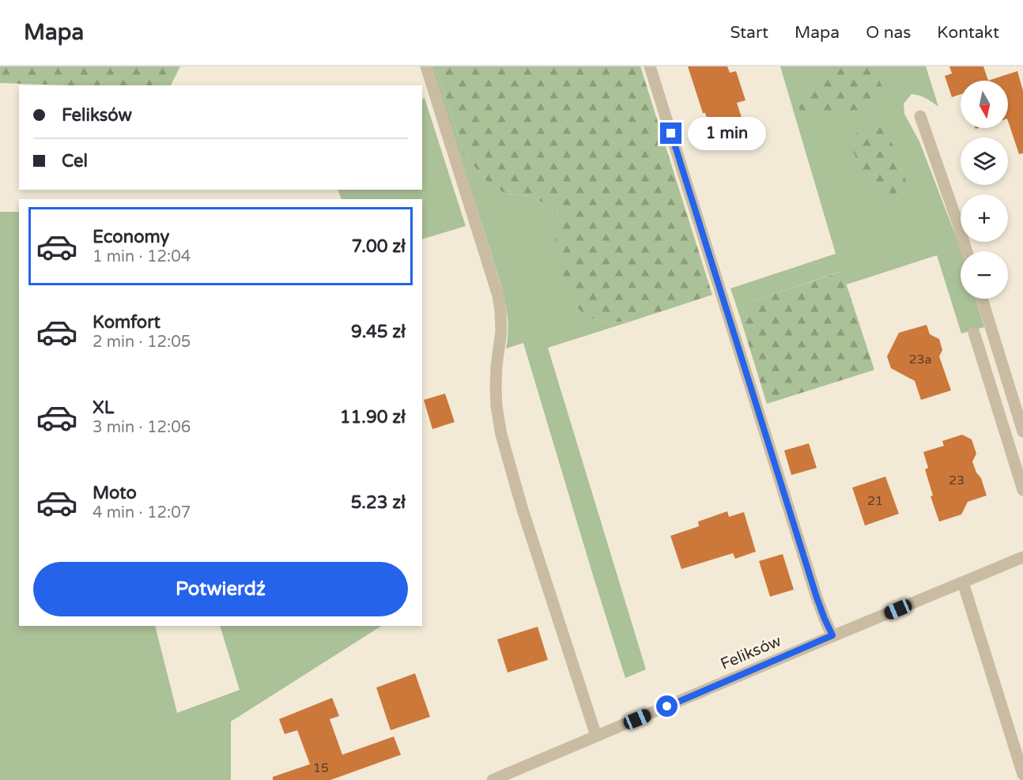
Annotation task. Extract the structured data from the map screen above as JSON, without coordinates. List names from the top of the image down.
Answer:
{
  "streets": {
    "street": ["Feliksów"]
  },
  "house_numbers": [
    "23a",
    "23",
    "21",
    "15"
  ],
  "north": "bottom",
  "page": {
    "header": "Mapa",
    "nav": [
      "Start",
      "Mapa",
      "O nas",
      "Kontakt"
    ],
    "map_buttons": ["+", "−"],
    "banner": ["Feliksów", "Cel"],
    "bubble": "1 min",
    "list": [
      {
        "name": "Economy",
        "note": "1 min · 12:04",
        "value": "7.00 zł"
      },
      {
        "name": "Komfort",
        "note": "2 min · 12:05",
        "value": "9.45 zł"
      },
      {
        "name": "XL",
        "note": "3 min · 12:06",
        "value": "11.90 zł"
      },
      {
        "name": "Moto",
        "note": "4 min · 12:07",
        "value": "5.23 zł"
      }
    ],
    "buttons": "Potwierdź"
  }
}
